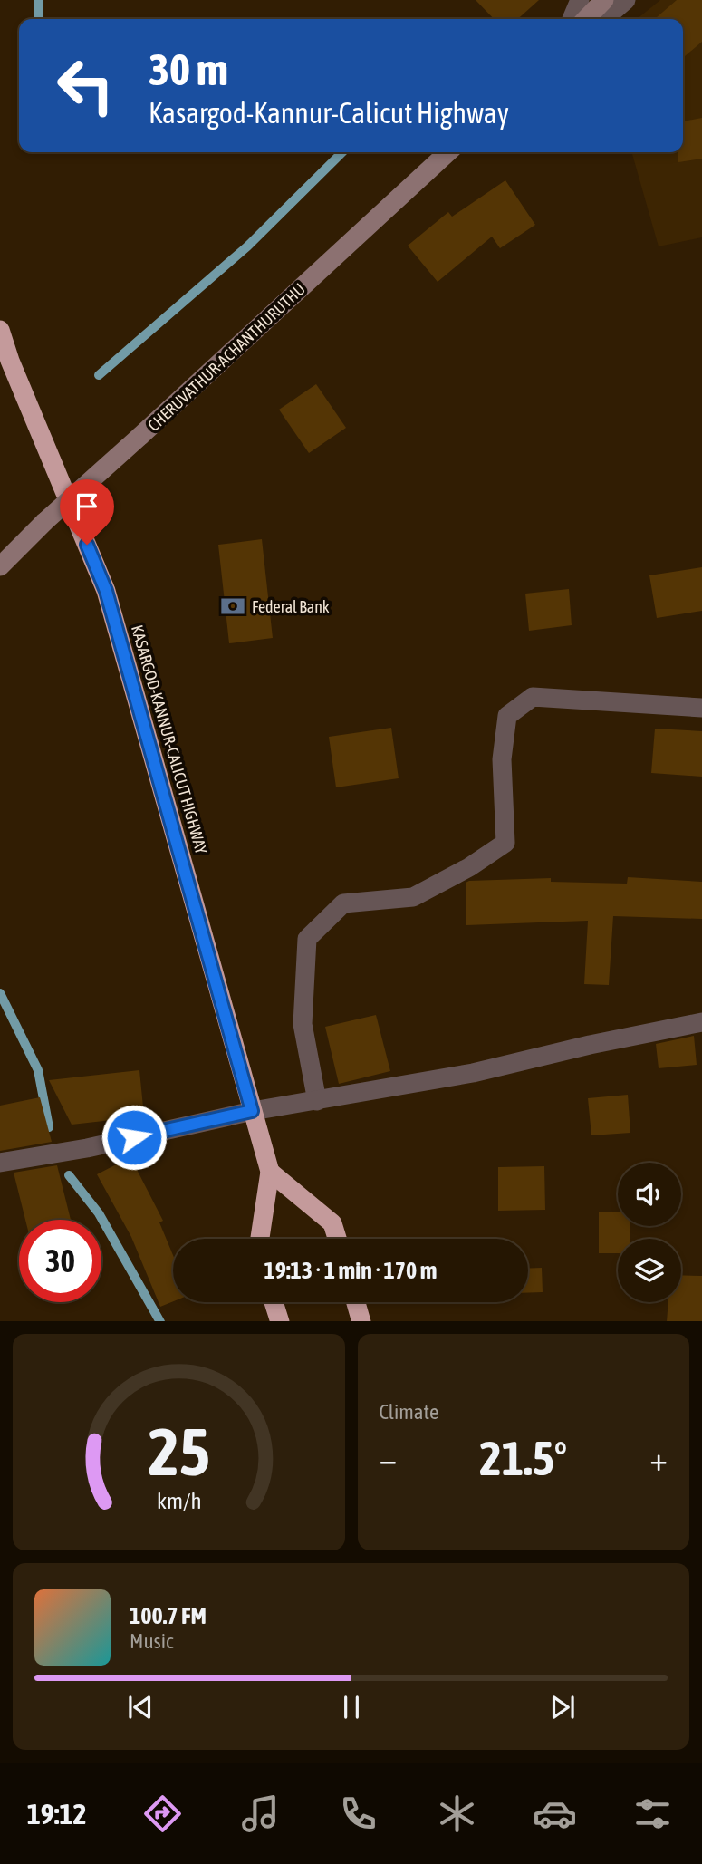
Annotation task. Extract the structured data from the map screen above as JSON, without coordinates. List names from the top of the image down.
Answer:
{
  "streets": {
    "highway": ["KASARGOD-KANNUR-CALICUT HIGHWAY"],
    "main road": ["CHERUVATHUR-ACHANTHURUTHU"]
  },
  "places": {
    "bank": ["Federal Bank"]
  },
  "page": {
    "turn": ["30 m", "Kasargod-Kannur-Calicut Highway"],
    "limit": "30",
    "trip": "19:13 · 1 min · 170 m",
    "tile": "Climate",
    "heat": ["−", "21.5°", "+"],
    "song": ["100.7 FM", "Music"],
    "tabs": "19:12",
    "gauge": ["25", "km/h"]
  }
}
